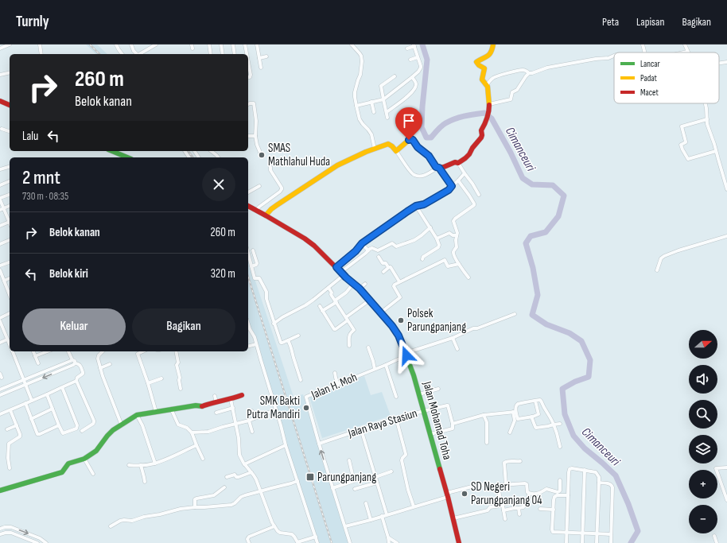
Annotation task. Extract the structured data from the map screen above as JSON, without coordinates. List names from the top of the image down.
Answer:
{
  "streets": {
    "street": ["Jalan H. Moh", "Jalan Mohamad Toha", "Jalan Raya Stasiun"]
  },
  "crossings": [
    ["Jalan H. Moh", "Jalan Mohamad Toha"],
    ["Jalan H. Moh", "Jalan Raya Stasiun"],
    ["Jalan Mohamad Toha", "Jalan Raya Stasiun"]
  ],
  "water": ["Cimanceuri"],
  "places": {
    "other": [
      "SMAS Mathlahul Huda",
      "Polsek Parungpanjang",
      "SMK Bakti Putra Mandiri",
      "SD Negeri Parungpanjang 04"
    ],
    "transit": ["Parungpanjang"]
  },
  "legend": ["Lancar", "Padat", "Macet"],
  "north": "right",
  "page": {
    "header": "Turnly",
    "nav": ["Peta", "Lapisan", "Bagikan"],
    "turn": ["260 m", "Belok kanan"],
    "then": "Lalu",
    "heading": ["2 mnt", "730 m · 08:35"],
    "list": [
      {
        "name": "Belok kanan",
        "value": "260 m"
      },
      {
        "name": "Belok kiri",
        "value": "320 m"
      }
    ],
    "buttons": ["Keluar", "Bagikan"],
    "map_buttons": ["+", "−"]
  }
}
